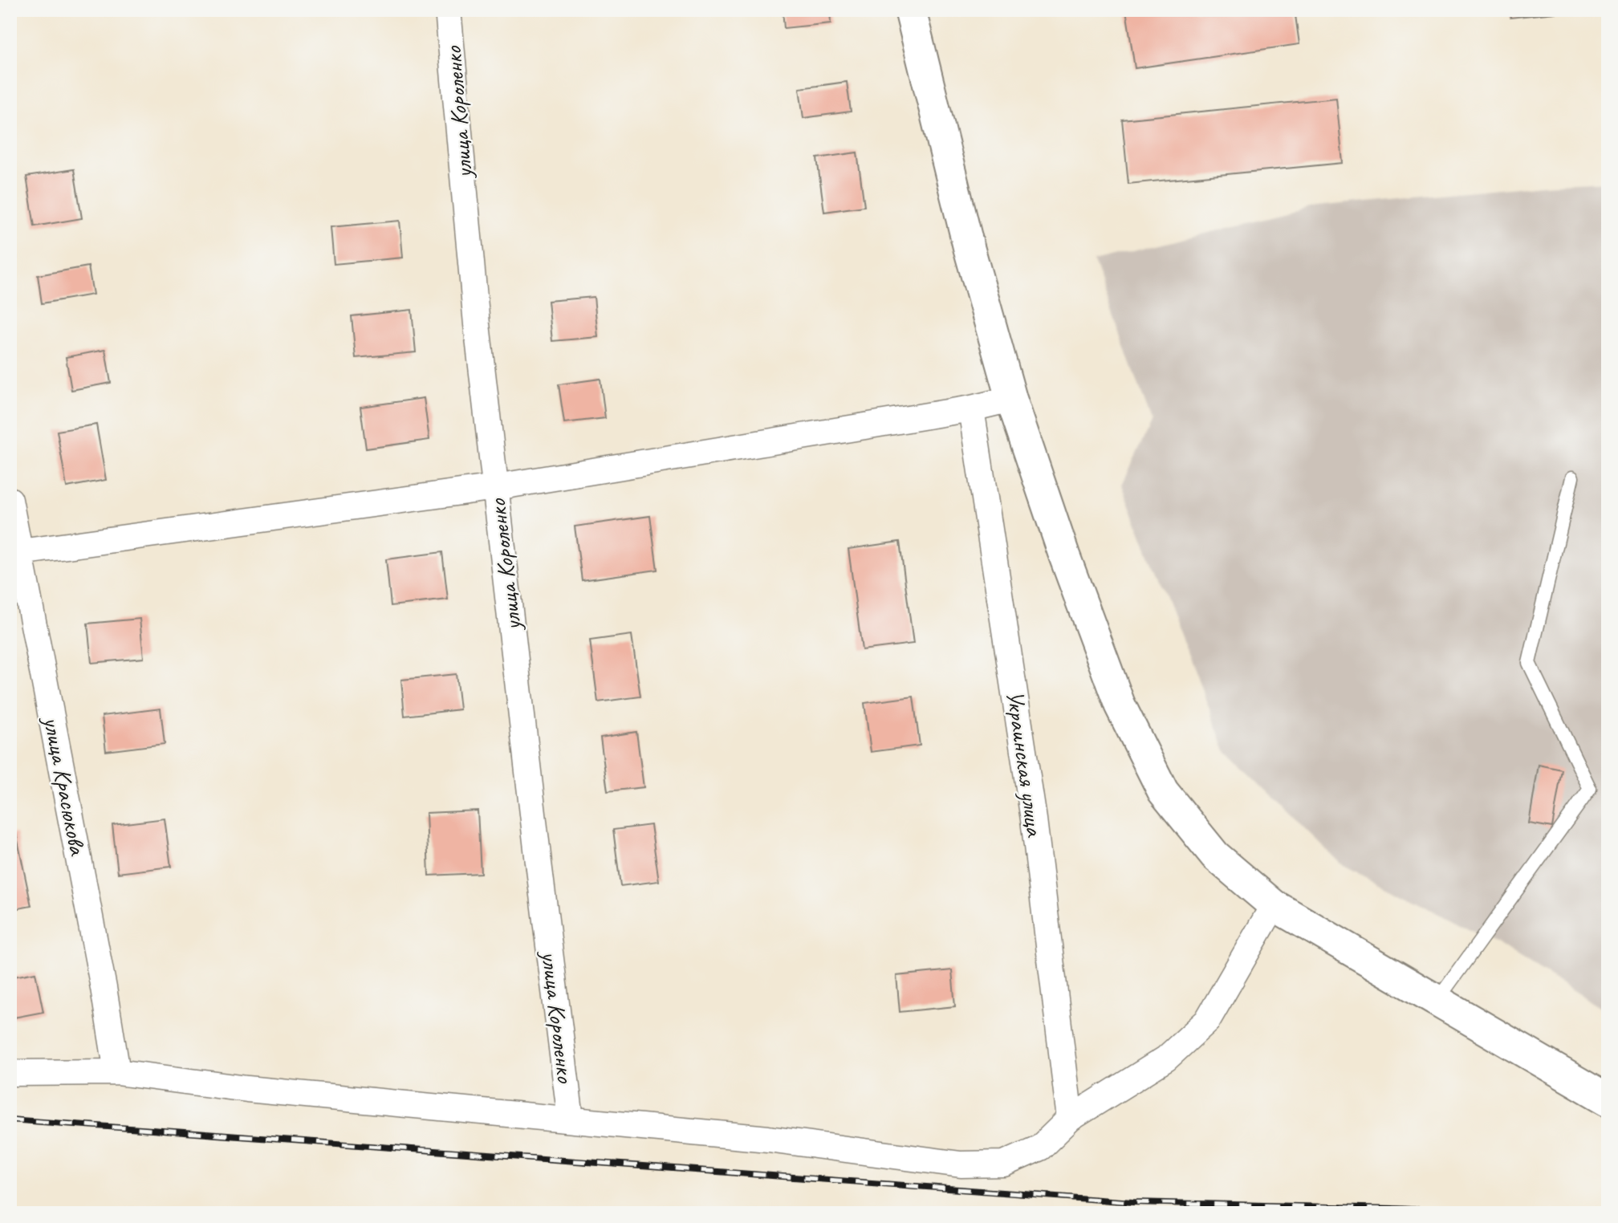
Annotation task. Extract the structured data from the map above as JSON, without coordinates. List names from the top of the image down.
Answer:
{
  "streets": {
    "street": ["улица Короленко", "Украинская улица", "улица Красюкова"]
  }
}
